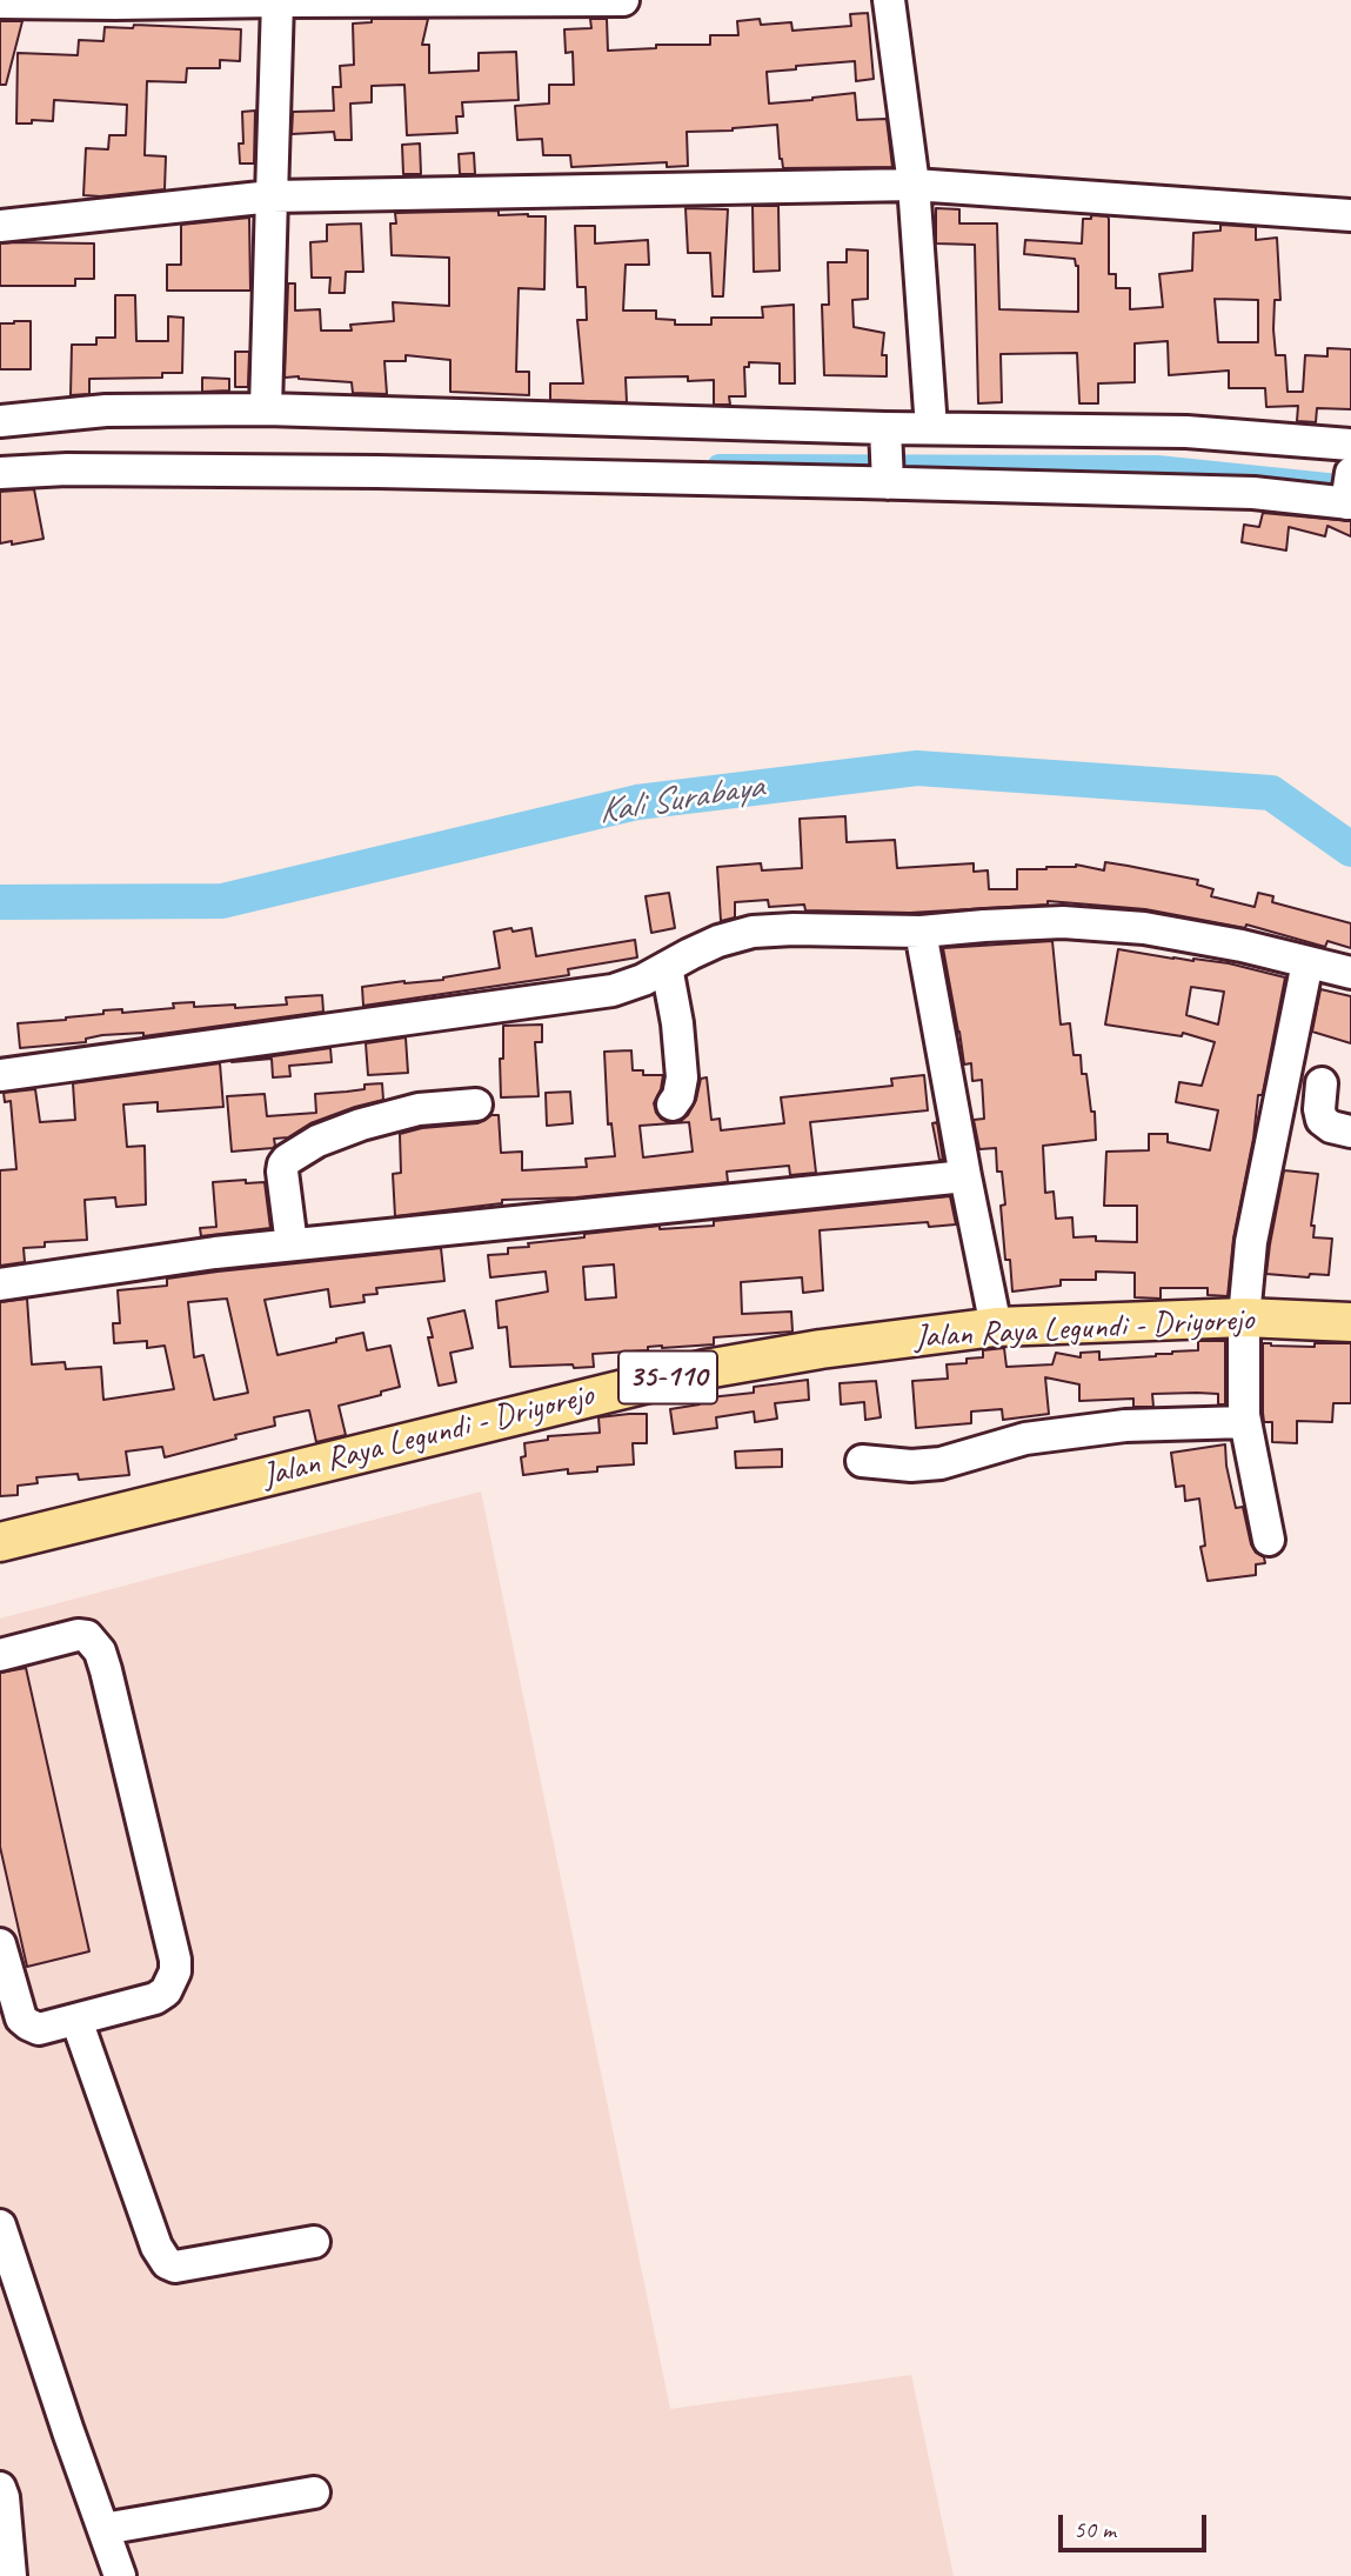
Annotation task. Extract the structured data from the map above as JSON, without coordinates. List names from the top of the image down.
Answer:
{
  "streets": {
    "main road": ["Jalan Raya Legundi - Driyorejo", "35-110"]
  },
  "water": ["Kali Surabaya"],
  "scale_bar": "50 m"
}
